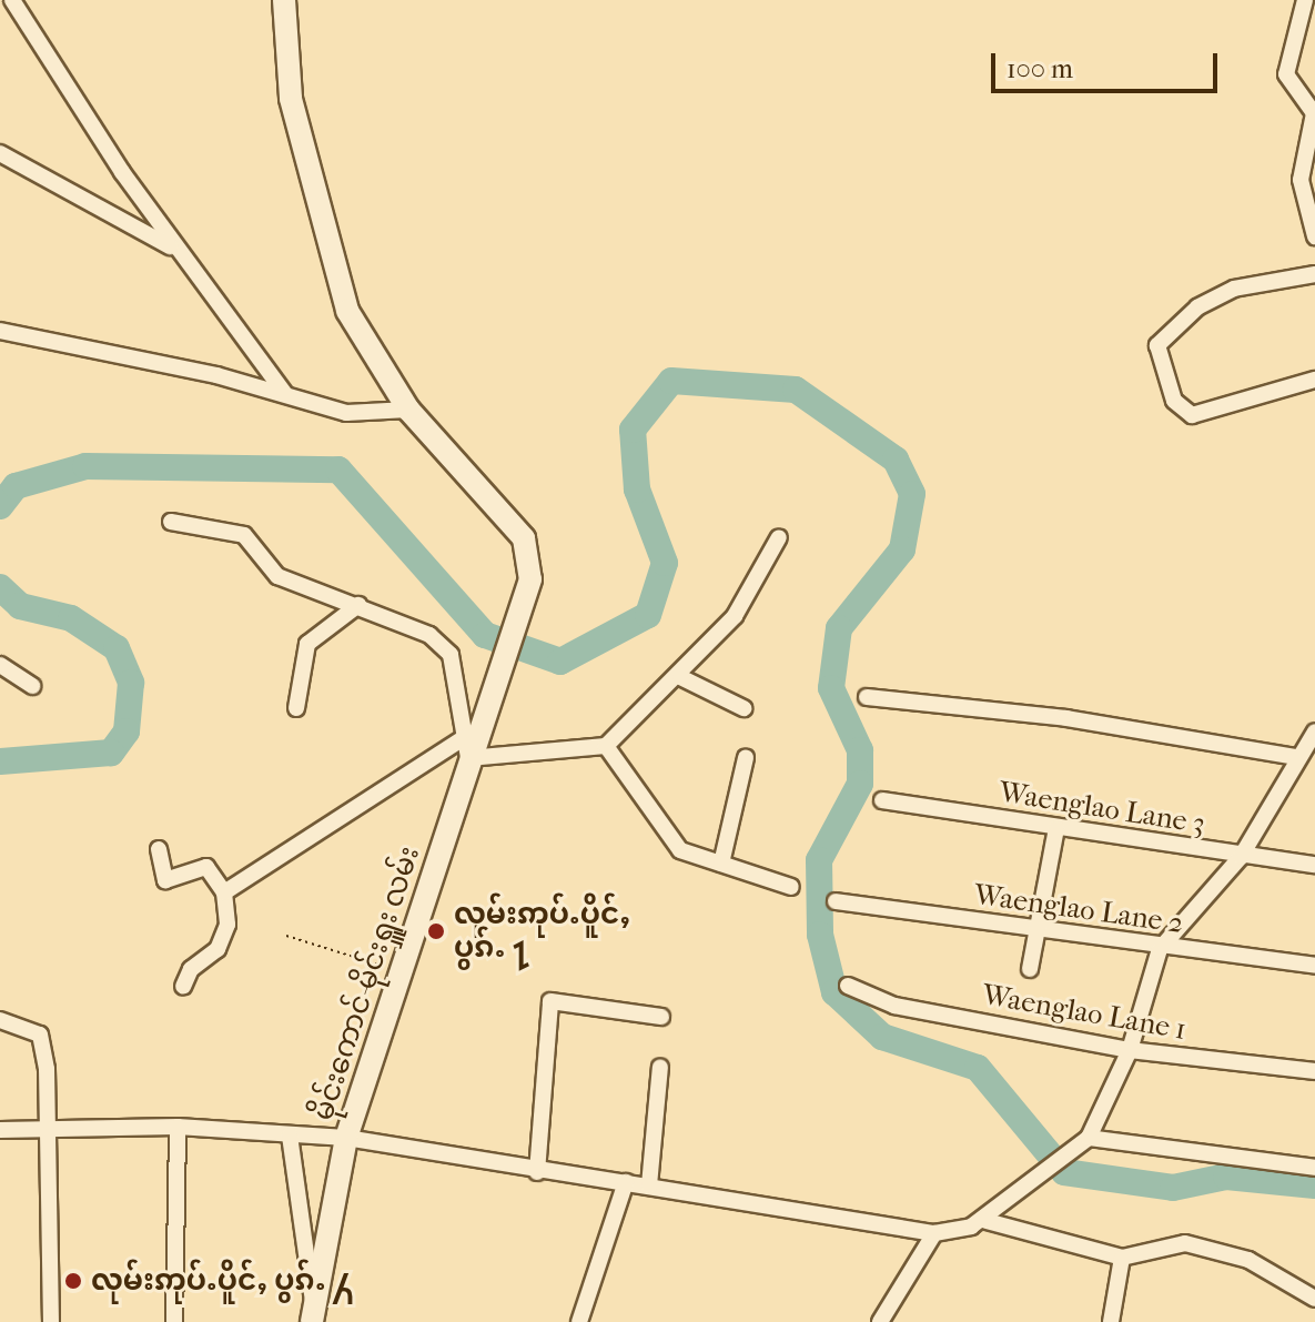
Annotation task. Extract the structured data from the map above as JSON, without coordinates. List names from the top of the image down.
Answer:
{
  "streets": {
    "main road": ["မိုင်းကောင်-မိုင်းရှူး လမ်း"],
    "street": ["Waenglao Lane 3", "Waenglao Lane 2", "Waenglao Lane 1"]
  },
  "places": ["လုမ်းဢုပ်ႉပိူင်ႇ ပွၵ်ႉ ႑", "လုမ်းဢုပ်ႉပိူင်ႇ ပွၵ်ႉ ႓"],
  "scale_bar": "100 m"
}
